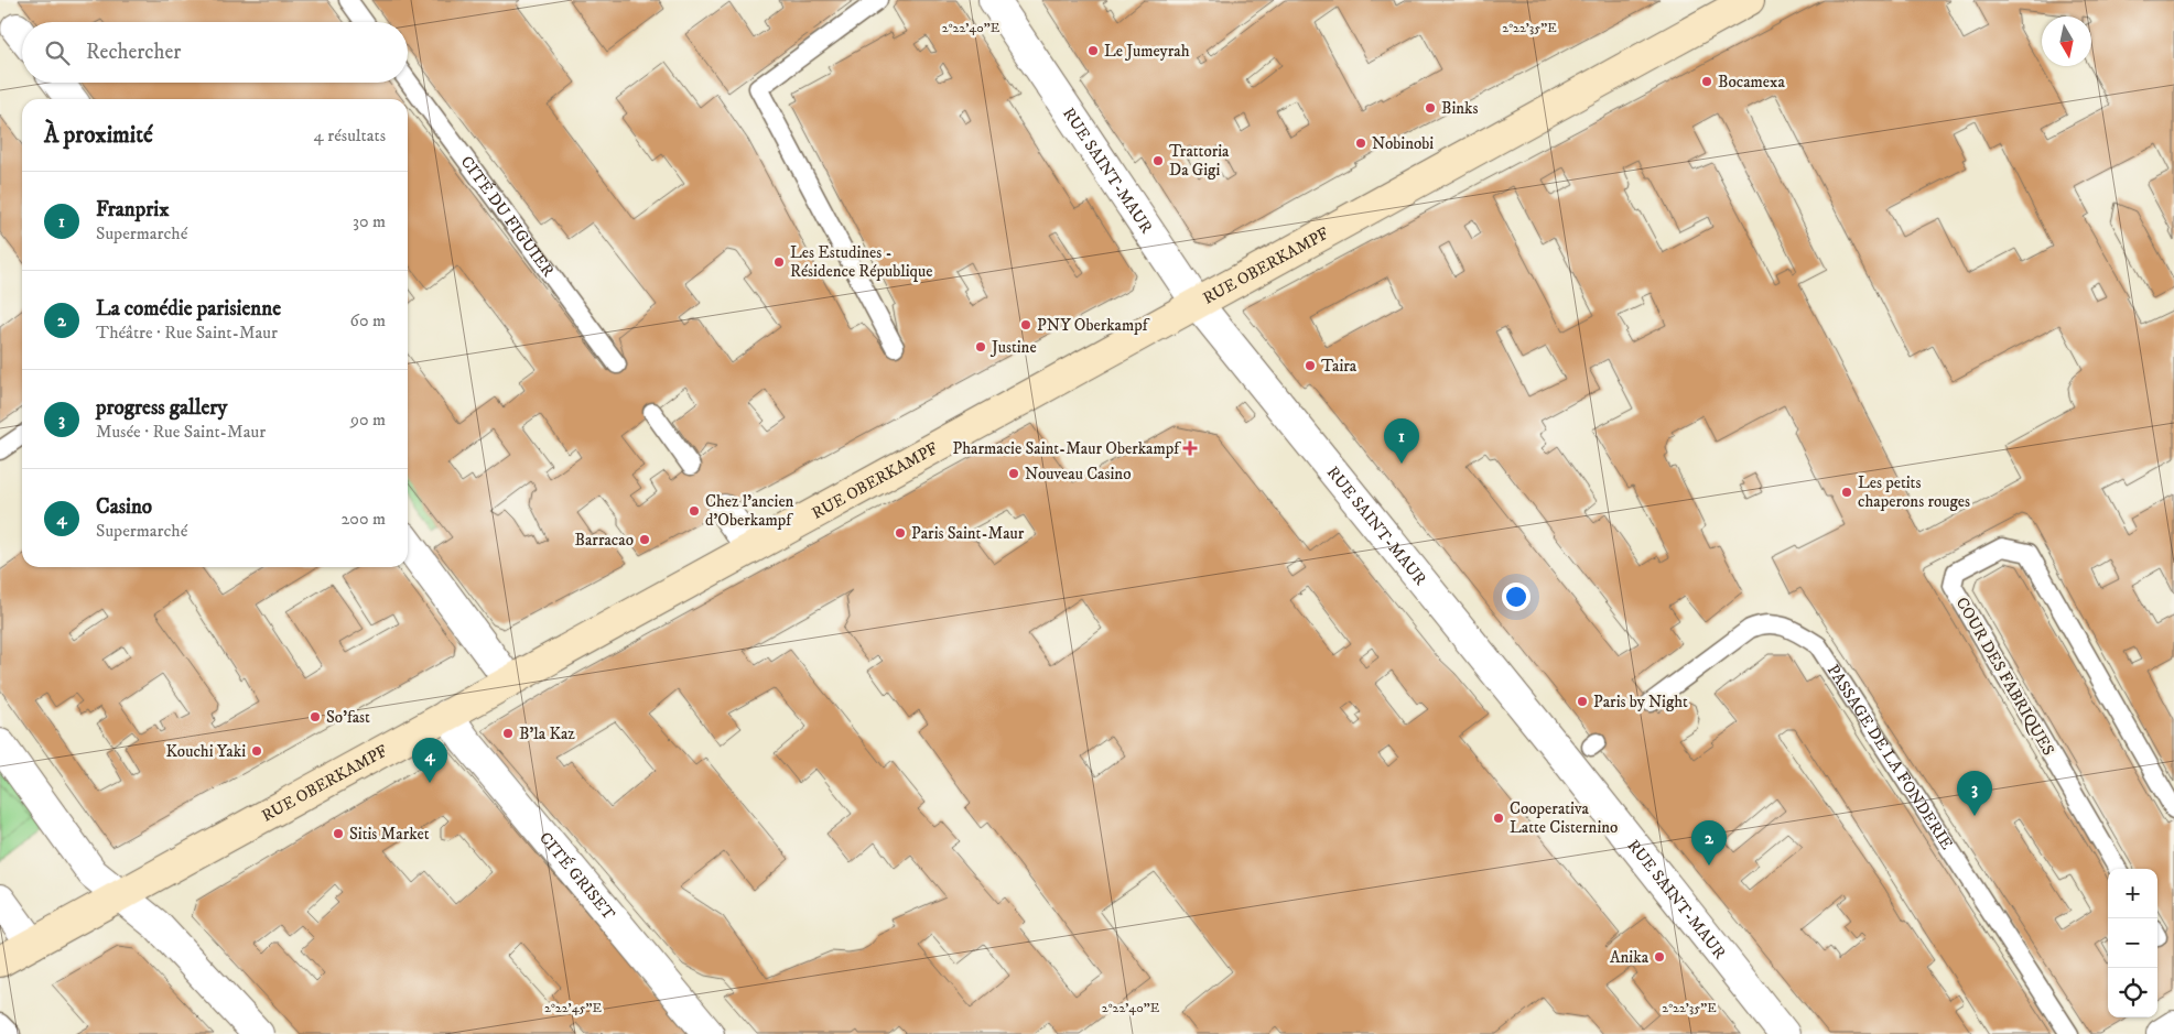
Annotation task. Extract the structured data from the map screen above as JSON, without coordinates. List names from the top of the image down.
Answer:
{
  "streets": {
    "street": ["RUE SAINT-MAUR", "RUE OBERKAMPF", "CITÉ GRISET"],
    "lane": ["CITÉ DU FIGUIER", "COUR DES FABRIQUES", "PASSAGE DE LA FONDERIE"]
  },
  "crossings": [
    ["RUE SAINT-MAUR", "RUE OBERKAMPF"],
    ["RUE OBERKAMPF", "CITÉ GRISET"]
  ],
  "places": {
    "other": [
      "Le Jumeyrah",
      "Bocamexa",
      "Binks",
      "Nobinobi",
      "Trattoria Da Gigi",
      "Les Estudines - Résidence République",
      "PNY Oberkampf",
      "Justine",
      "Taira",
      "Nouveau Casino",
      "Les petits chaperons rouges",
      "Chez l'ancien d'Oberkampf",
      "Paris Saint-Maur",
      "Barracao",
      "Paris by Night",
      "So’fast",
      "B'la Kaz",
      "Kouchi Yaki",
      "Cooperativa Latte Cisternino",
      "Sitis Market",
      "Anika"
    ],
    "health": ["Pharmacie Saint-Maur Oberkampf"]
  },
  "north": "bottom",
  "page": {
    "search": "Rechercher",
    "heading": ["À proximité", "4 résultats"],
    "list": [
      {
        "mark": "1",
        "name": "Franprix",
        "note": "Supermarché",
        "value": "30 m"
      },
      {
        "mark": "2",
        "name": "La comédie parisienne",
        "note": "Théâtre · Rue Saint-Maur",
        "value": "60 m"
      },
      {
        "mark": "3",
        "name": "progress gallery",
        "note": "Musée · Rue Saint-Maur",
        "value": "90 m"
      },
      {
        "mark": "4",
        "name": "Casino",
        "note": "Supermarché",
        "value": "200 m"
      }
    ],
    "pins": [
      "1",
      "4",
      "3",
      "2"
    ],
    "map_buttons": ["+", "−"]
  },
  "coordinates": ["2°22'40\"E", "2°22'35\"E", "2°22'45\"E"]
}
